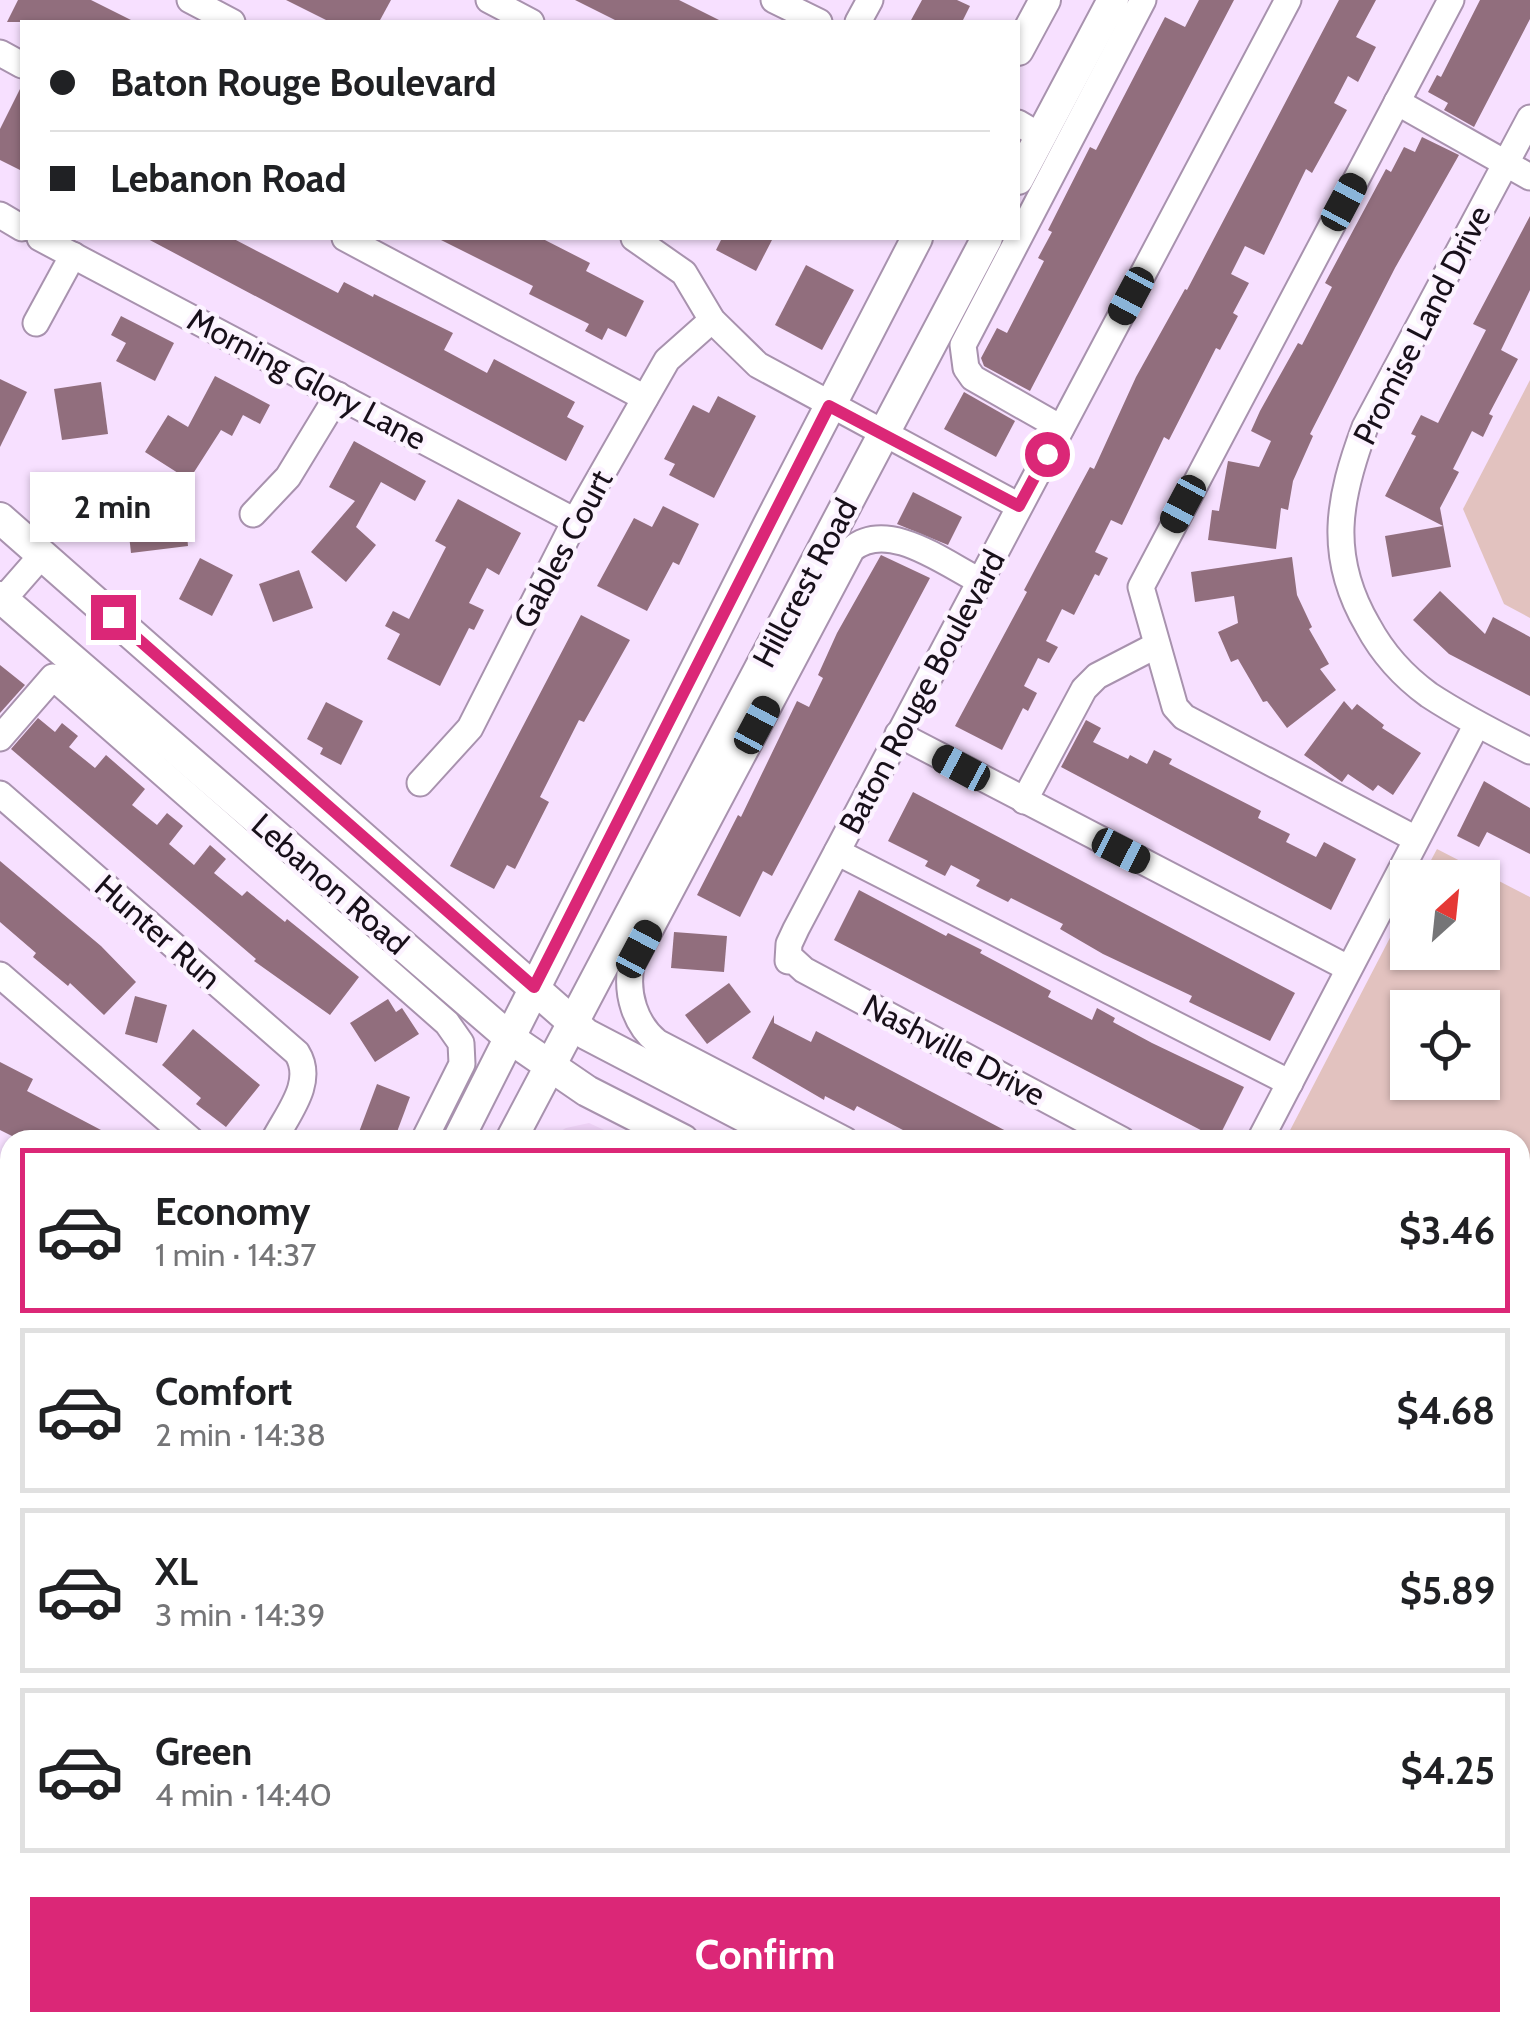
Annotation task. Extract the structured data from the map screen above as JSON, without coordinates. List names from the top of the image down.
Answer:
{
  "streets": {
    "main road": ["Hillcrest Road", "Lebanon Road"],
    "street": [
      "Promise Land Drive",
      "Morning Glory Lane",
      "Gables Court",
      "Baton Rouge Boulevard",
      "Hunter Run",
      "Nashville Drive"
    ]
  },
  "crossings": [
    ["Morning Glory Lane", "Gables Court"],
    ["Hillcrest Road", "Lebanon Road"],
    ["Baton Rouge Boulevard", "Nashville Drive"]
  ],
  "north": "top right",
  "page": {
    "banner": ["Baton Rouge Boulevard", "Lebanon Road"],
    "bubble": "2 min",
    "list": [
      {
        "name": "Economy",
        "note": "1 min · 14:37",
        "value": "$3.46"
      },
      {
        "name": "Comfort",
        "note": "2 min · 14:38",
        "value": "$4.68"
      },
      {
        "name": "XL",
        "note": "3 min · 14:39",
        "value": "$5.89"
      },
      {
        "name": "Green",
        "note": "4 min · 14:40",
        "value": "$4.25"
      }
    ],
    "buttons": "Confirm"
  }
}
